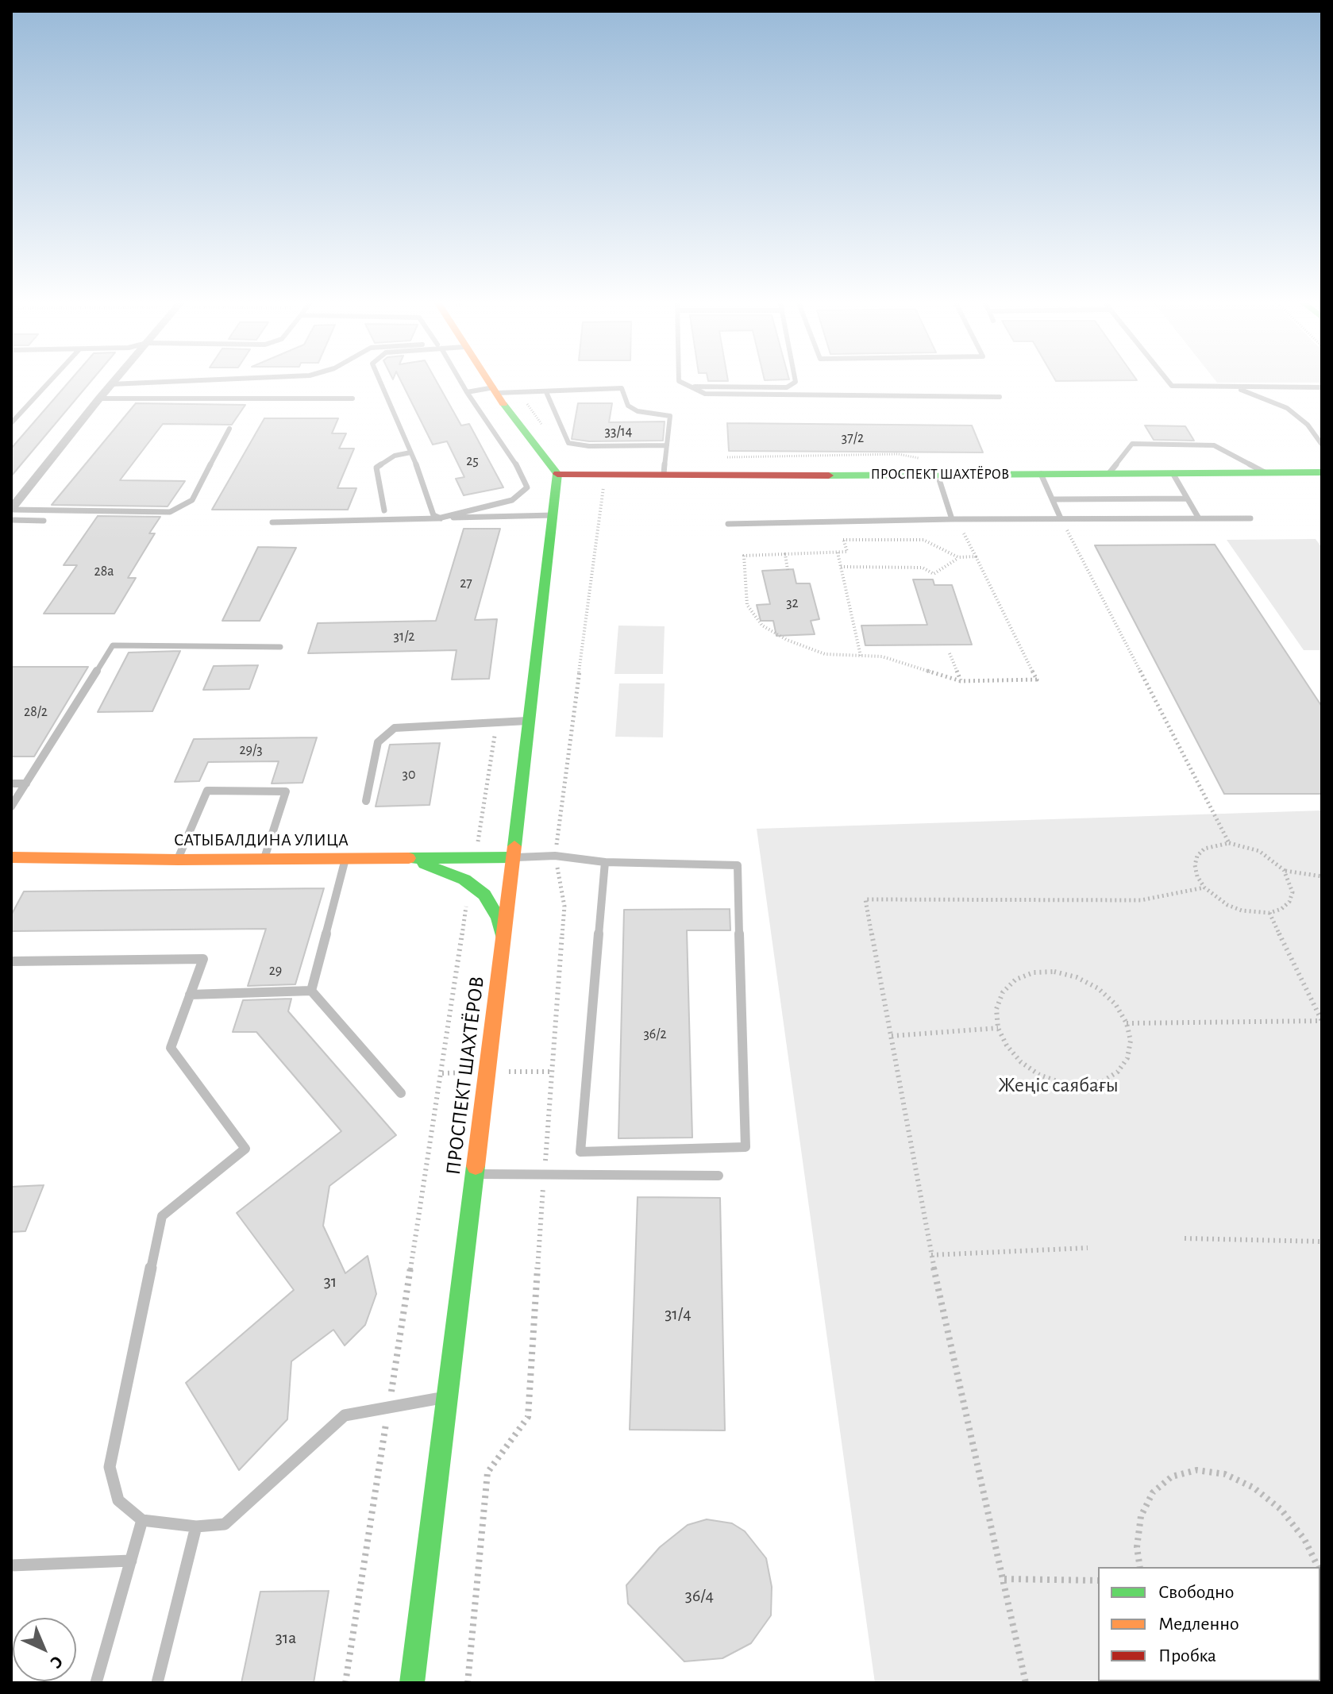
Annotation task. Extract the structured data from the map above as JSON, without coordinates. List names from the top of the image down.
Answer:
{
  "streets": {
    "main road": ["ПРОСПЕКТ ШАХТЁРОВ", "САТЫБАЛДИНА УЛИЦА"]
  },
  "crossings": [
    ["ПРОСПЕКТ ШАХТЁРОВ", "САТЫБАЛДИНА УЛИЦА"]
  ],
  "parks": ["Жеңіс саябағы"],
  "house_numbers": [
    "33/14",
    "37/2",
    "25",
    "28а",
    "27",
    "32",
    "31/2",
    "28/2",
    "29/3",
    "30",
    "29",
    "36/2",
    "31",
    "31/4",
    "36/4",
    "31а"
  ],
  "legend": ["Свободно", "Медленно", "Пробка"],
  "north": "bottom right"
}
